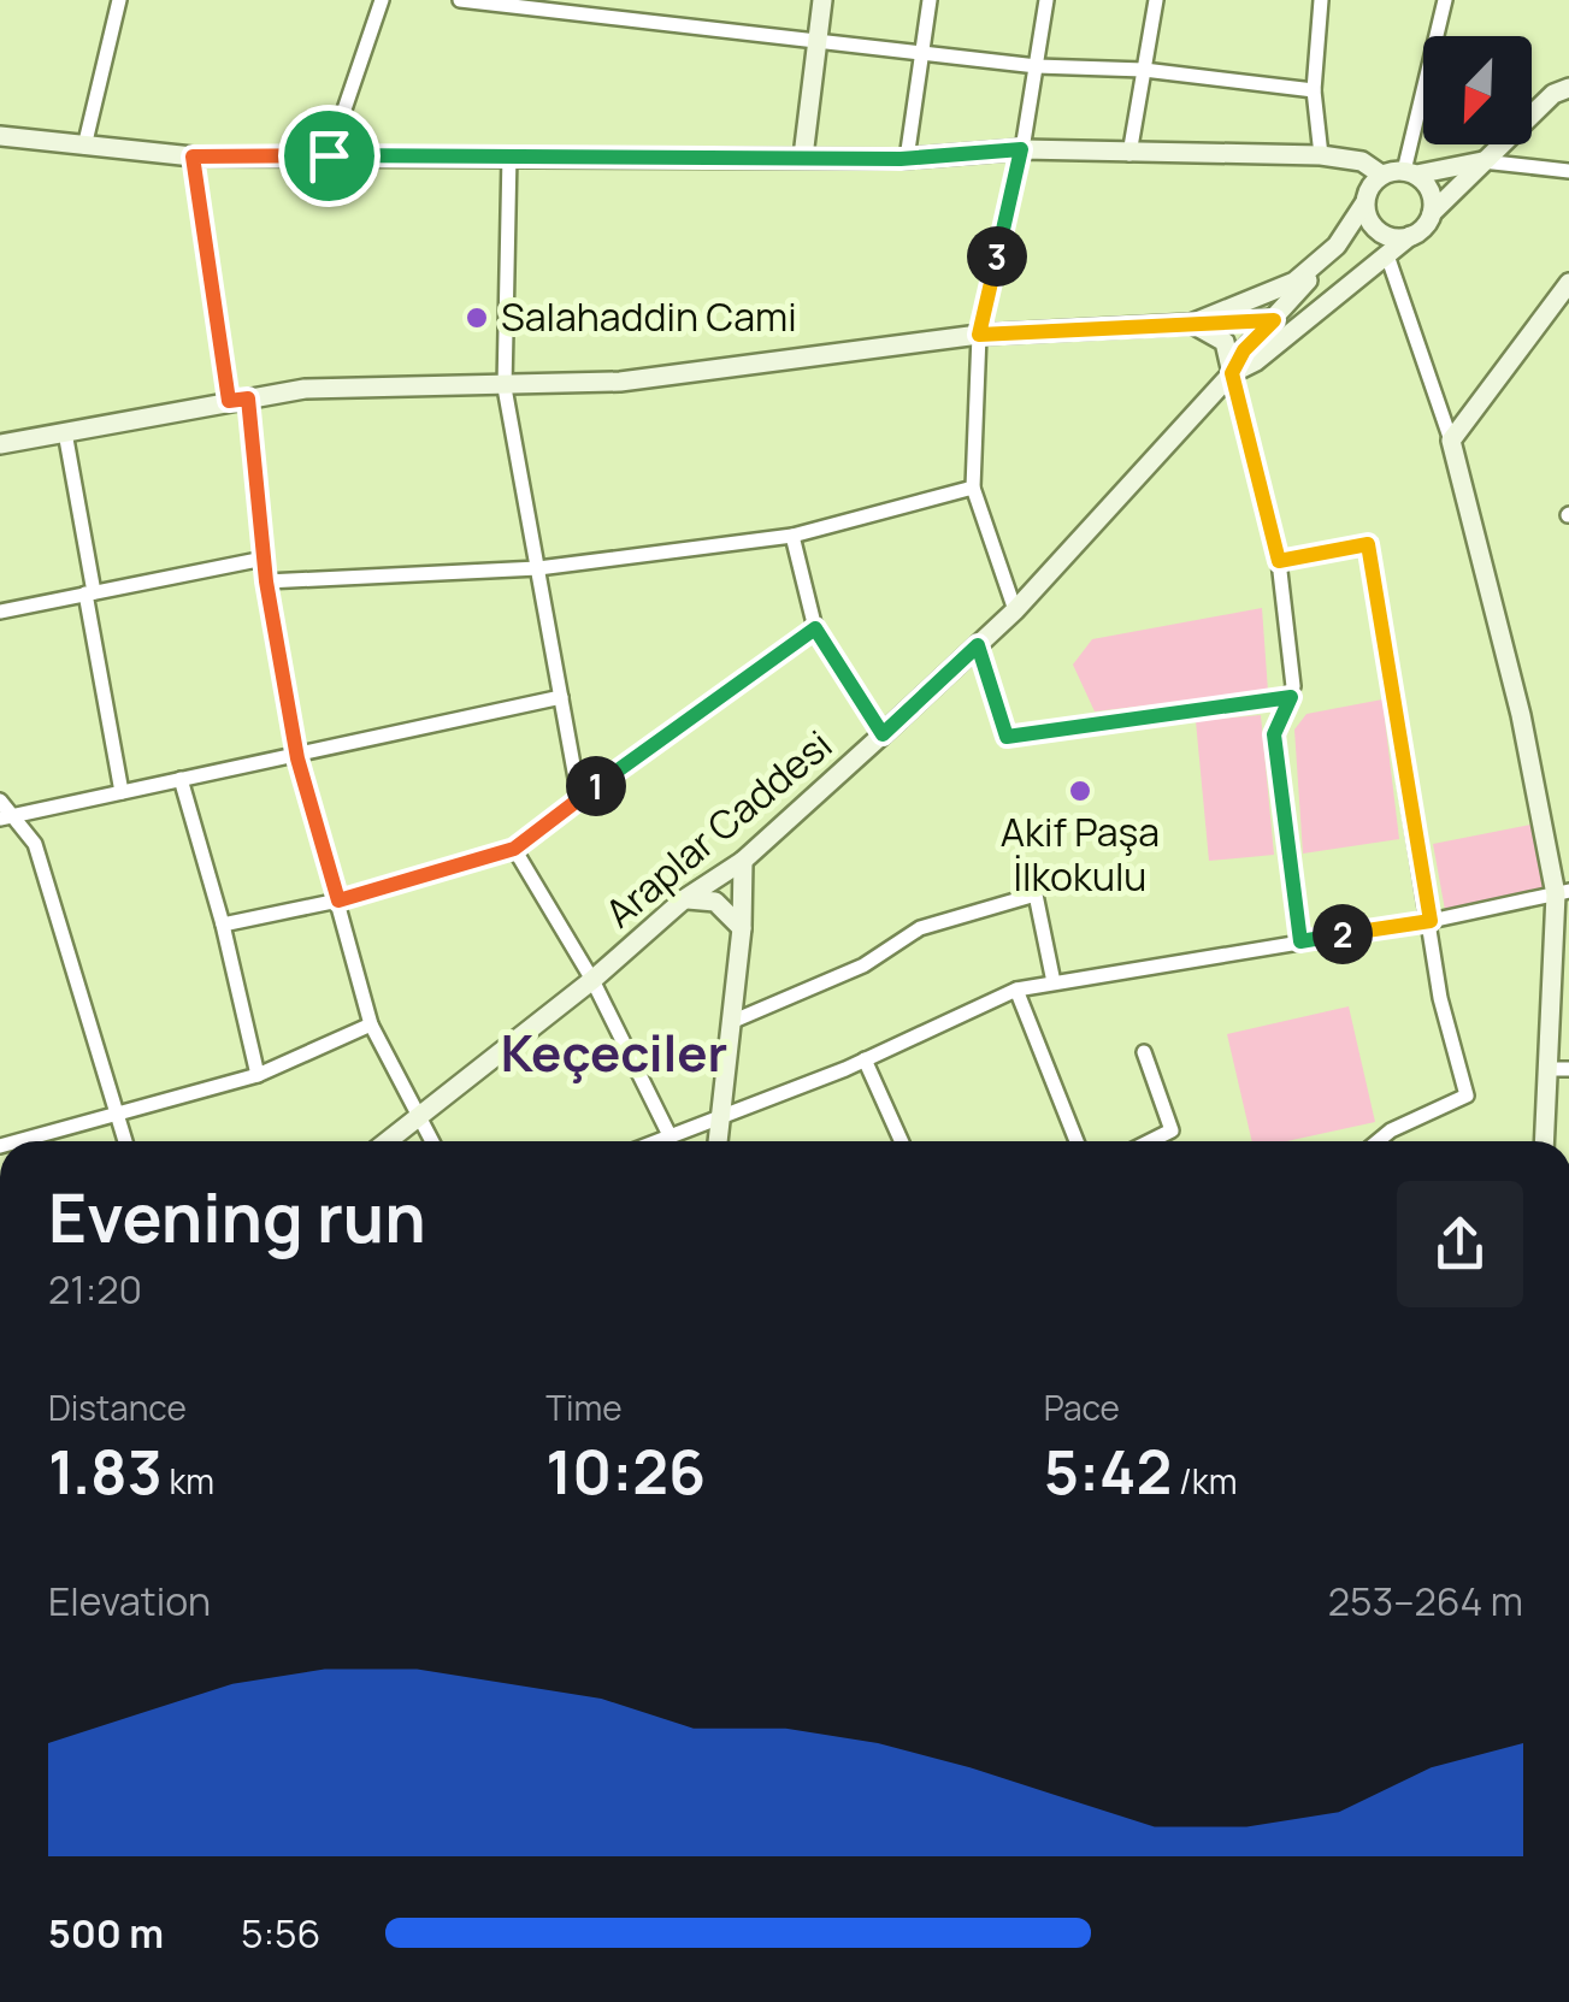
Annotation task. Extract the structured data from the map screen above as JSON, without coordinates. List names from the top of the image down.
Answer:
{
  "streets": {
    "street": ["Araplar Caddesi"]
  },
  "districts": ["Keçeciler"],
  "places": ["Salahaddin Cami", "Akif Paşa İlkokulu"],
  "north": "bottom left",
  "page": {
    "pins": ["3", "1", "2"],
    "heading": ["Evening run", "21:20"],
    "stats": [
      ["Distance", "1.83 km"],
      ["Time", "10:26"],
      ["Pace", "5:42 /km"]
    ],
    "chart": ["Elevation", "253–264 m"],
    "list": [
      {
        "name": "500 m",
        "note": "5:56"
      }
    ]
  }
}
